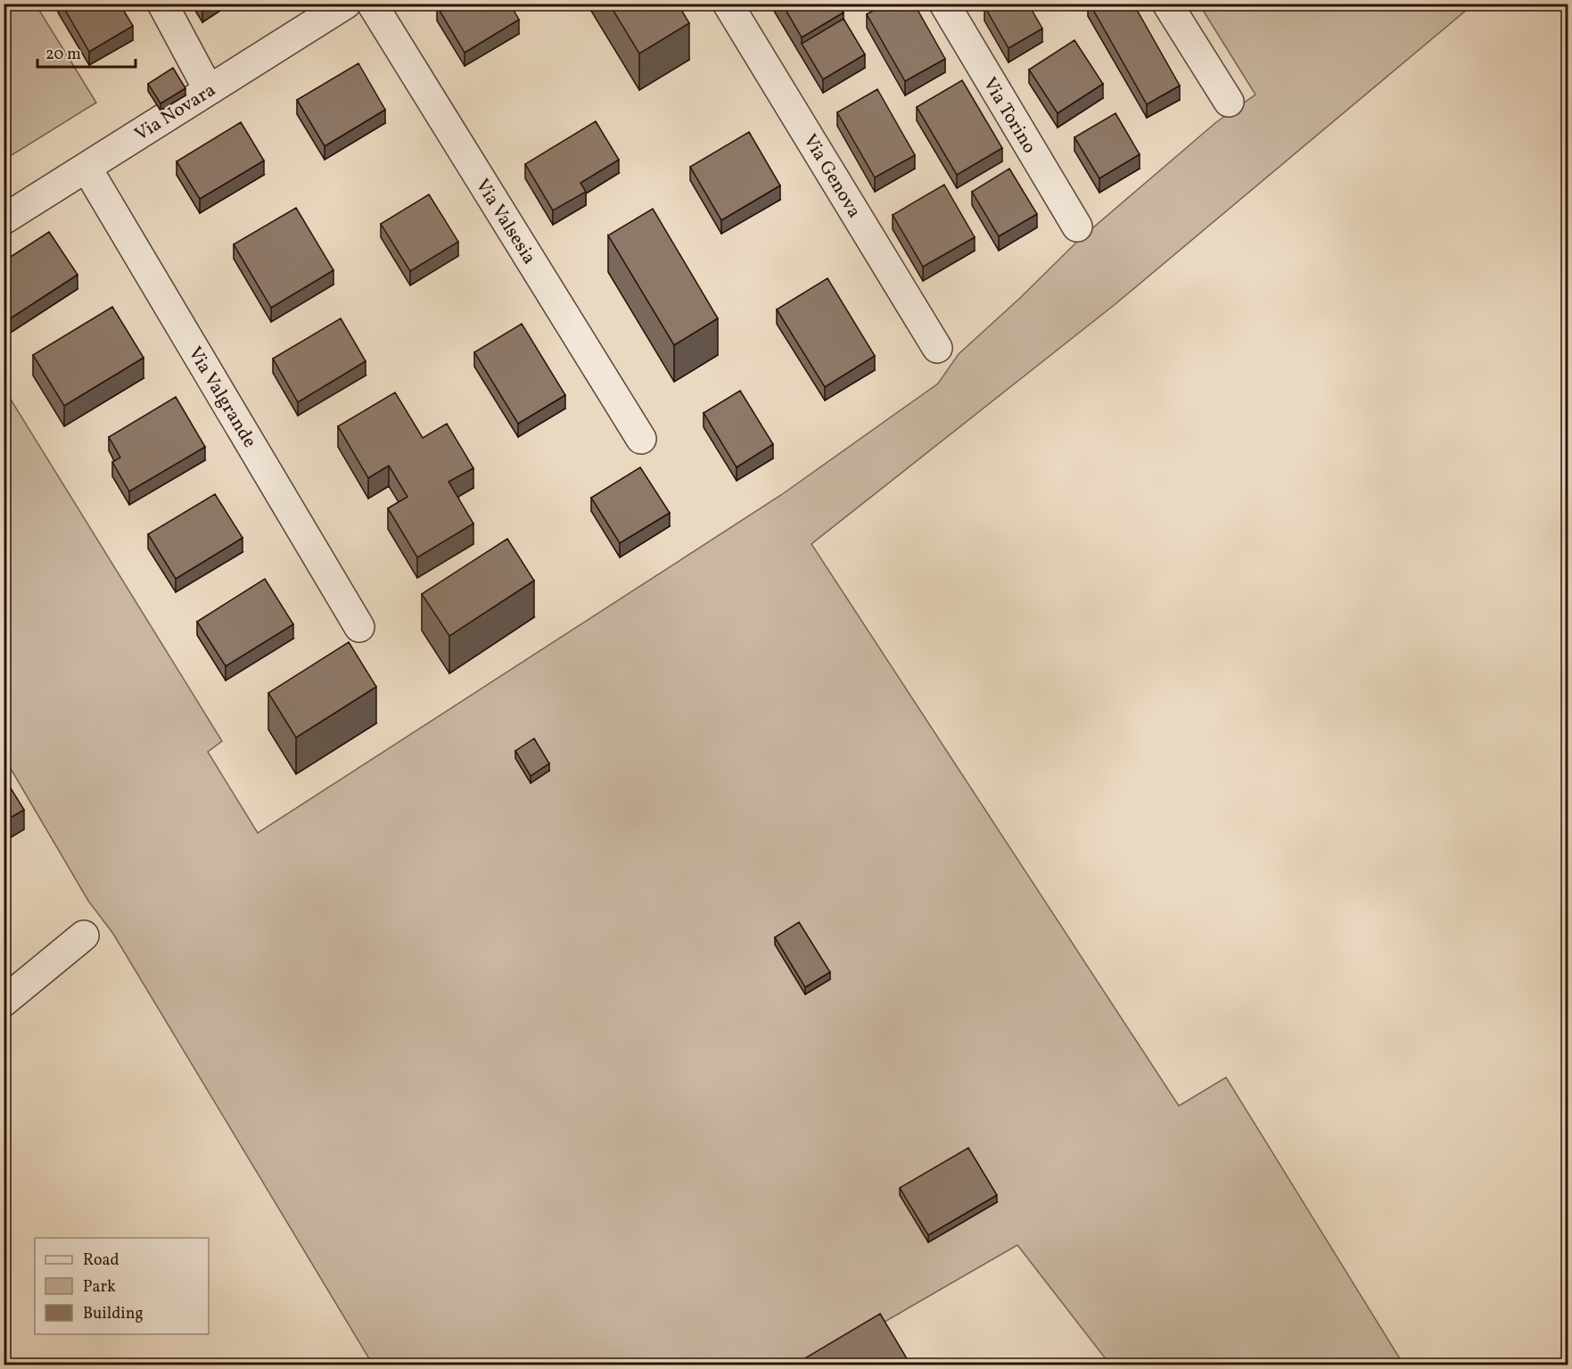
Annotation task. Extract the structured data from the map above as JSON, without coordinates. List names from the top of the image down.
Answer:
{
  "streets": {
    "street": [
      "Via Novara",
      "Via Torino",
      "Via Genova",
      "Via Valsesia",
      "Via Valgrande"
    ]
  },
  "crossings": [
    ["Via Novara", "Via Valgrande"]
  ],
  "legend": ["Road", "Park", "Building"],
  "scale_bar": "20 m"
}
